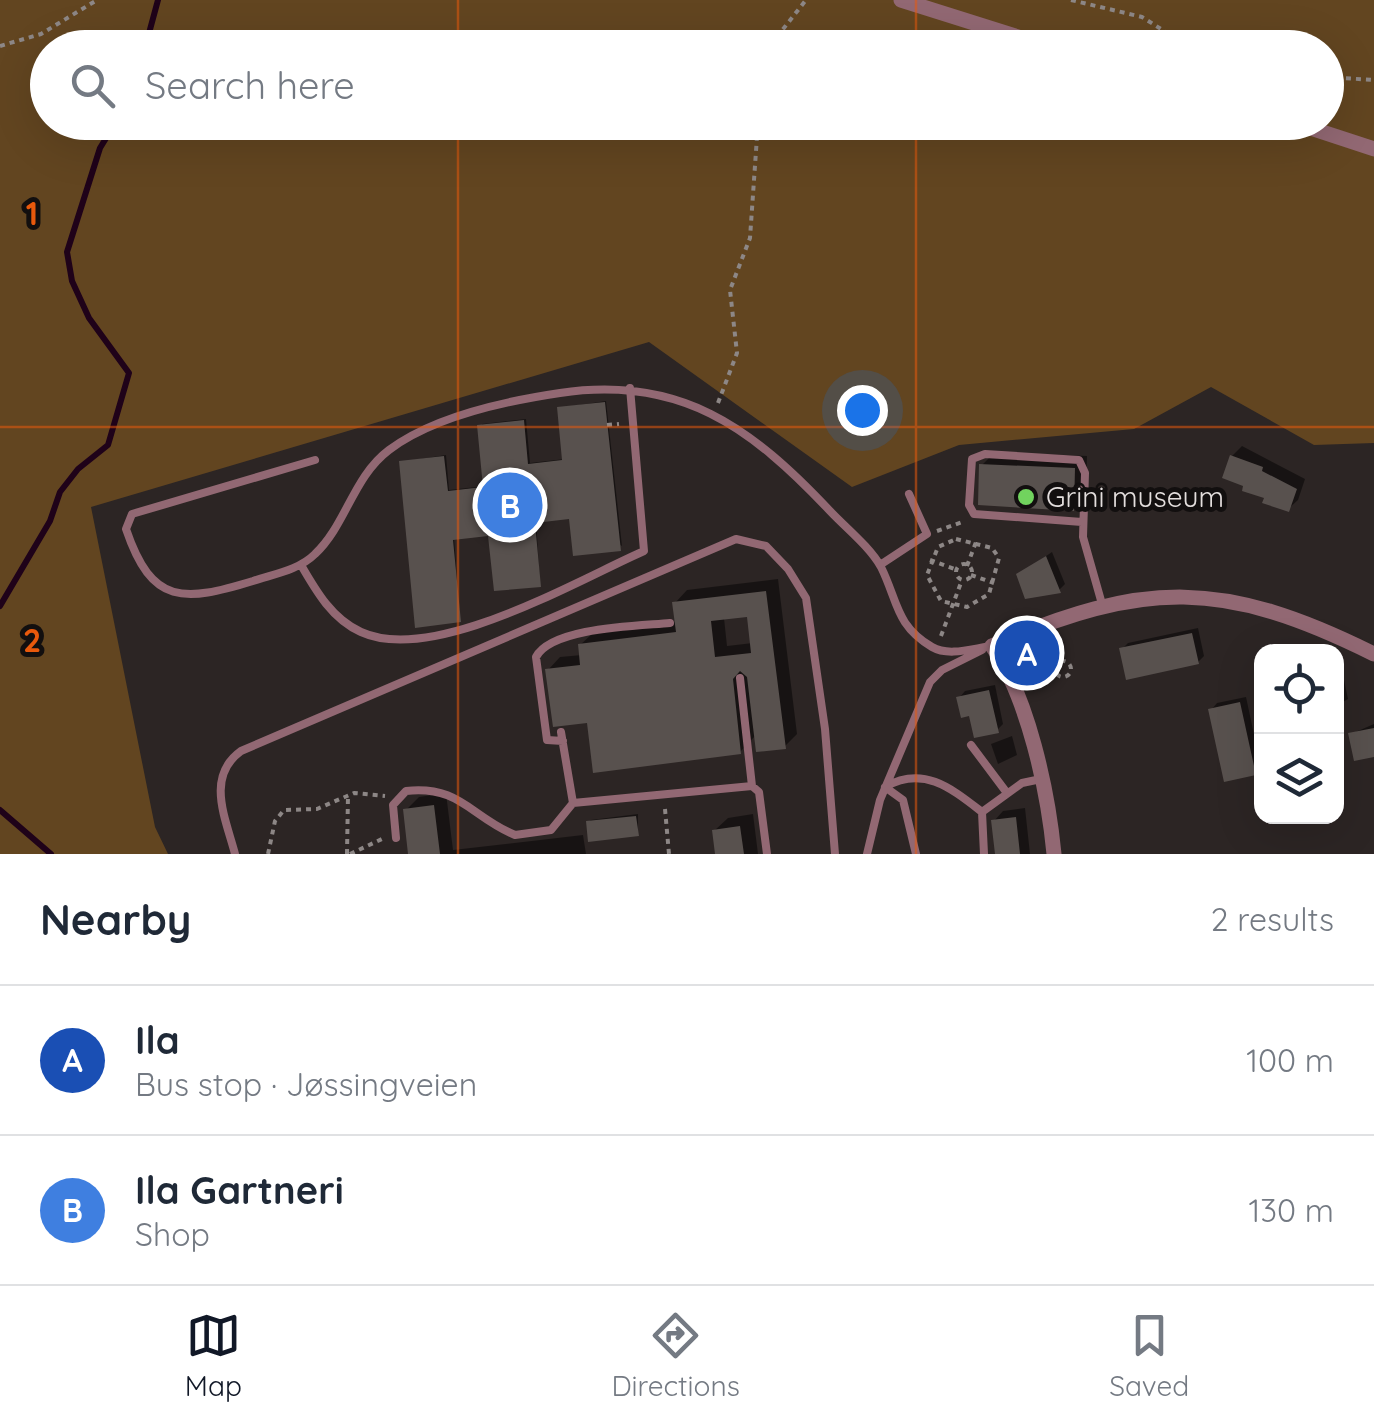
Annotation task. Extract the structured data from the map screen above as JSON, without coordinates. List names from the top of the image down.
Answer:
{
  "places": ["Grini museum"],
  "page": {
    "search": "Search here",
    "pins": ["B", "A"],
    "heading": ["Nearby", "2 results"],
    "list": [
      {
        "mark": "A",
        "name": "Ila",
        "note": "Bus stop · Jøssingveien",
        "value": "100 m"
      },
      {
        "mark": "B",
        "name": "Ila Gartneri",
        "note": "Shop",
        "value": "130 m"
      }
    ],
    "nav": ["Map", "Directions", "Saved"]
  },
  "grid": {
    "rows": ["1", "2"]
  }
}
